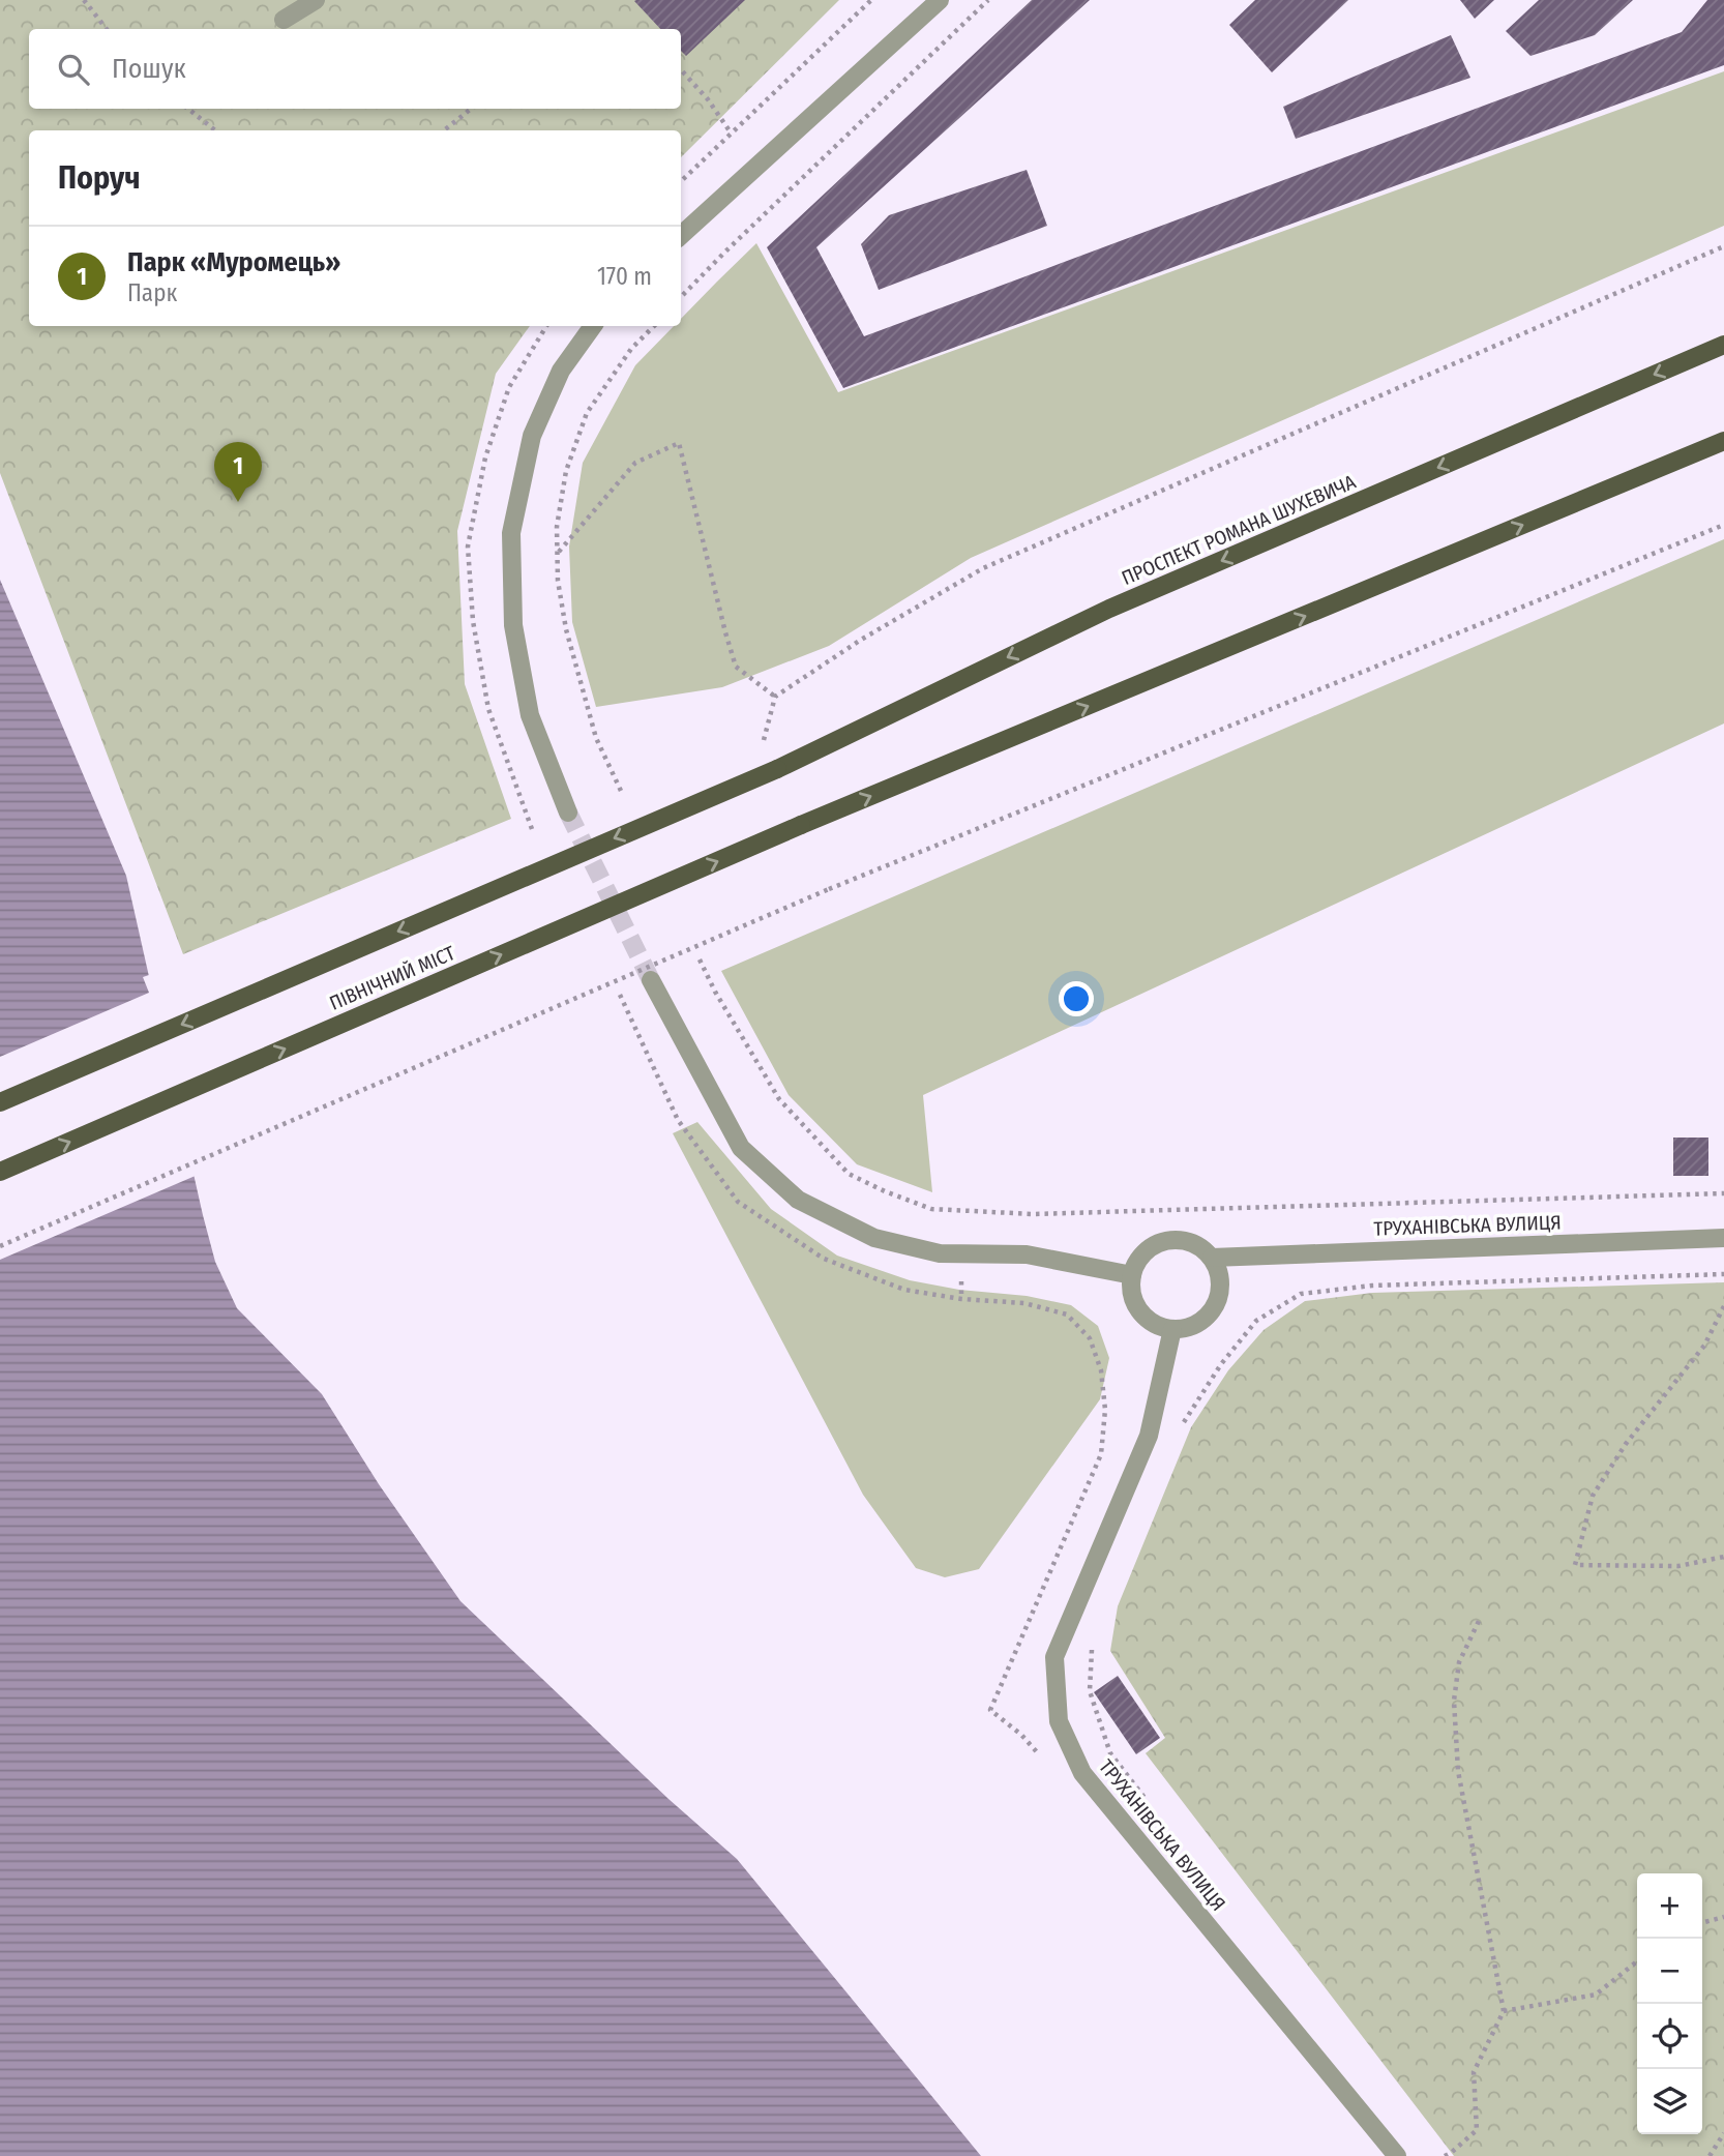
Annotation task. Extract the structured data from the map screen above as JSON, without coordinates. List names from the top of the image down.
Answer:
{
  "streets": {
    "main road": ["ПРОСПЕКТ РОМАНА ШУХЕВИЧА", "ПІВНІЧНИЙ МІСТ"],
    "street": ["ТРУХАНІВСЬКА ВУЛИЦЯ"]
  },
  "crossings": [
    ["ПРОСПЕКТ РОМАНА ШУХЕВИЧА", "ПІВНІЧНИЙ МІСТ"]
  ],
  "one_way": ["ПРОСПЕКТ РОМАНА ШУХЕВИЧА"],
  "page": {
    "search": "Пошук",
    "heading": "Поруч",
    "list": [
      {
        "mark": "1",
        "name": "Парк «Муромець»",
        "note": "Парк",
        "value": "170 m"
      }
    ],
    "pins": "1",
    "map_buttons": ["+", "−"]
  }
}
